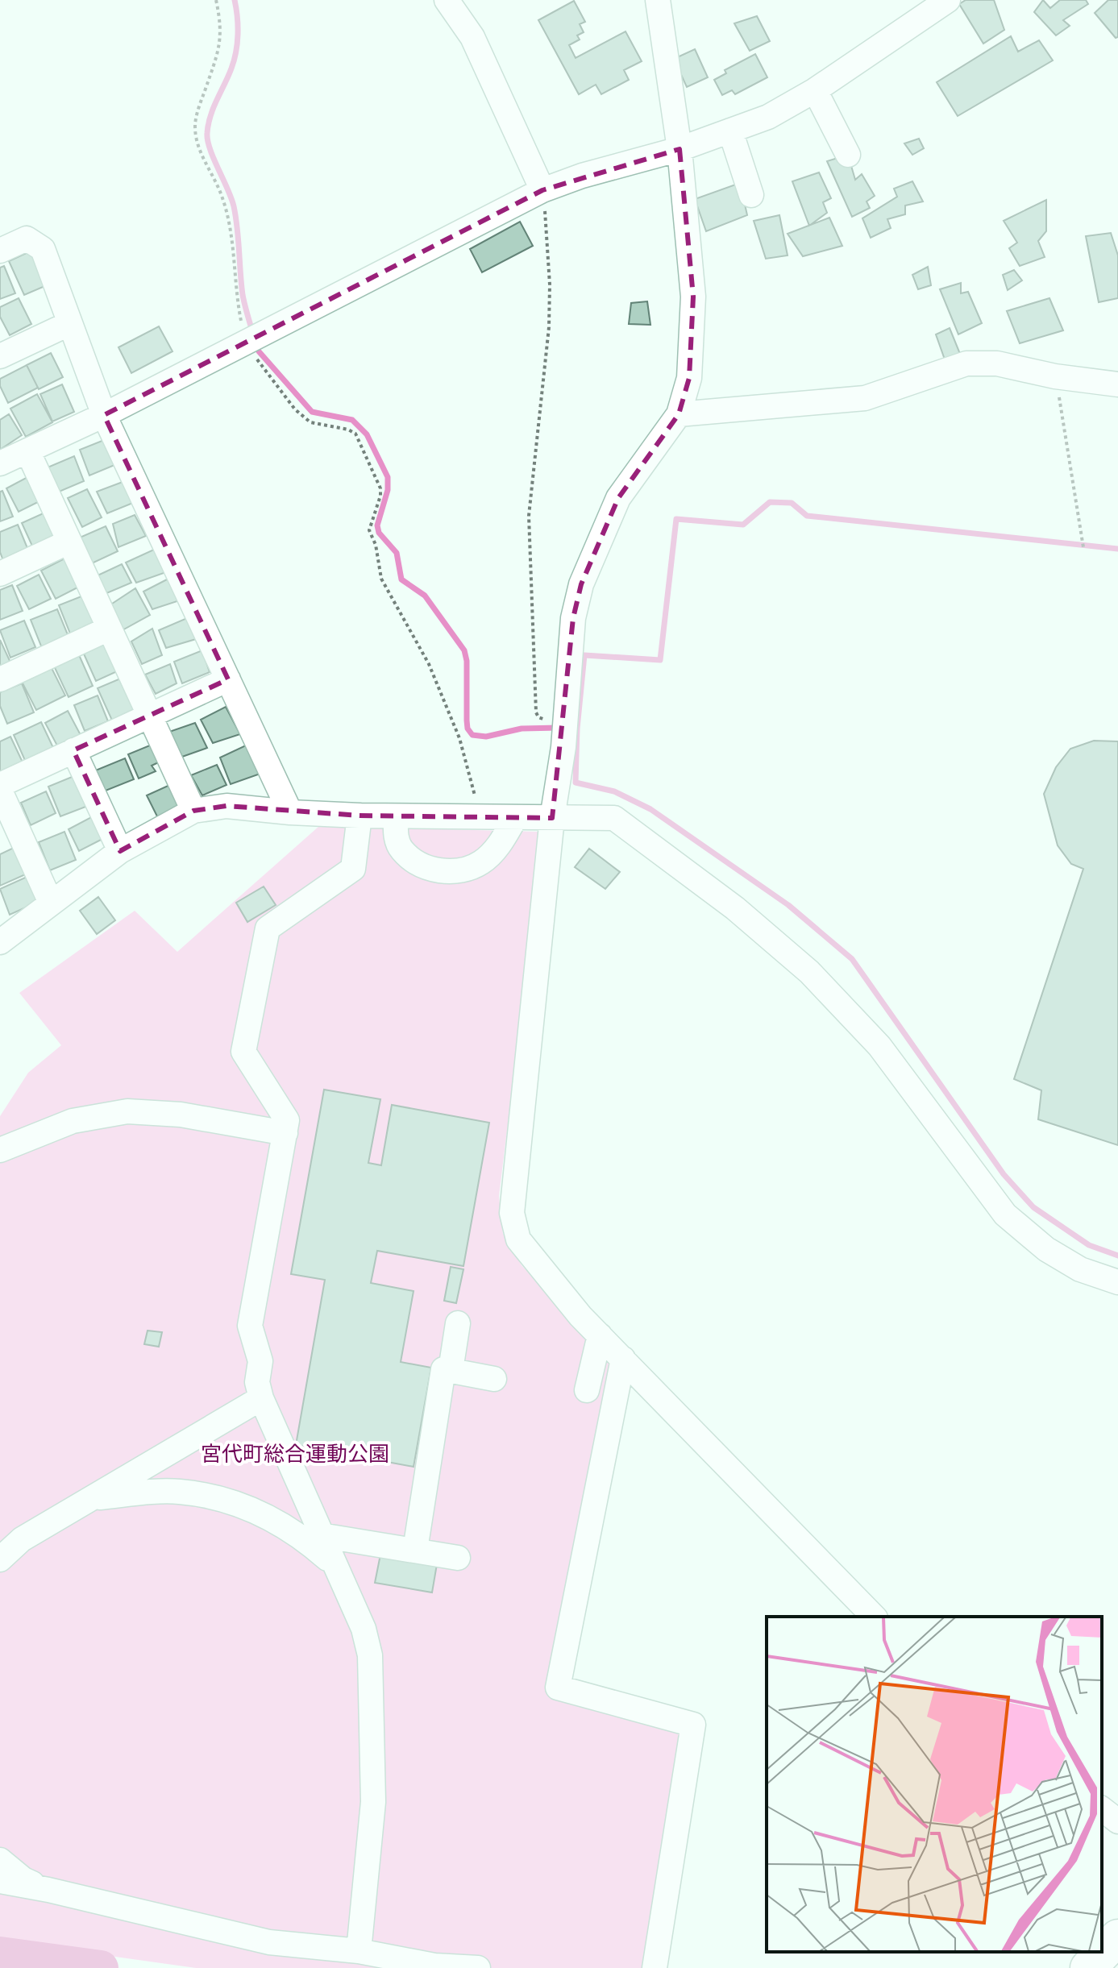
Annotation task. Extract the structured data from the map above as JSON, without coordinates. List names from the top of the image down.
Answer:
{
  "parks": ["宮代町総合運動公園"]
}
